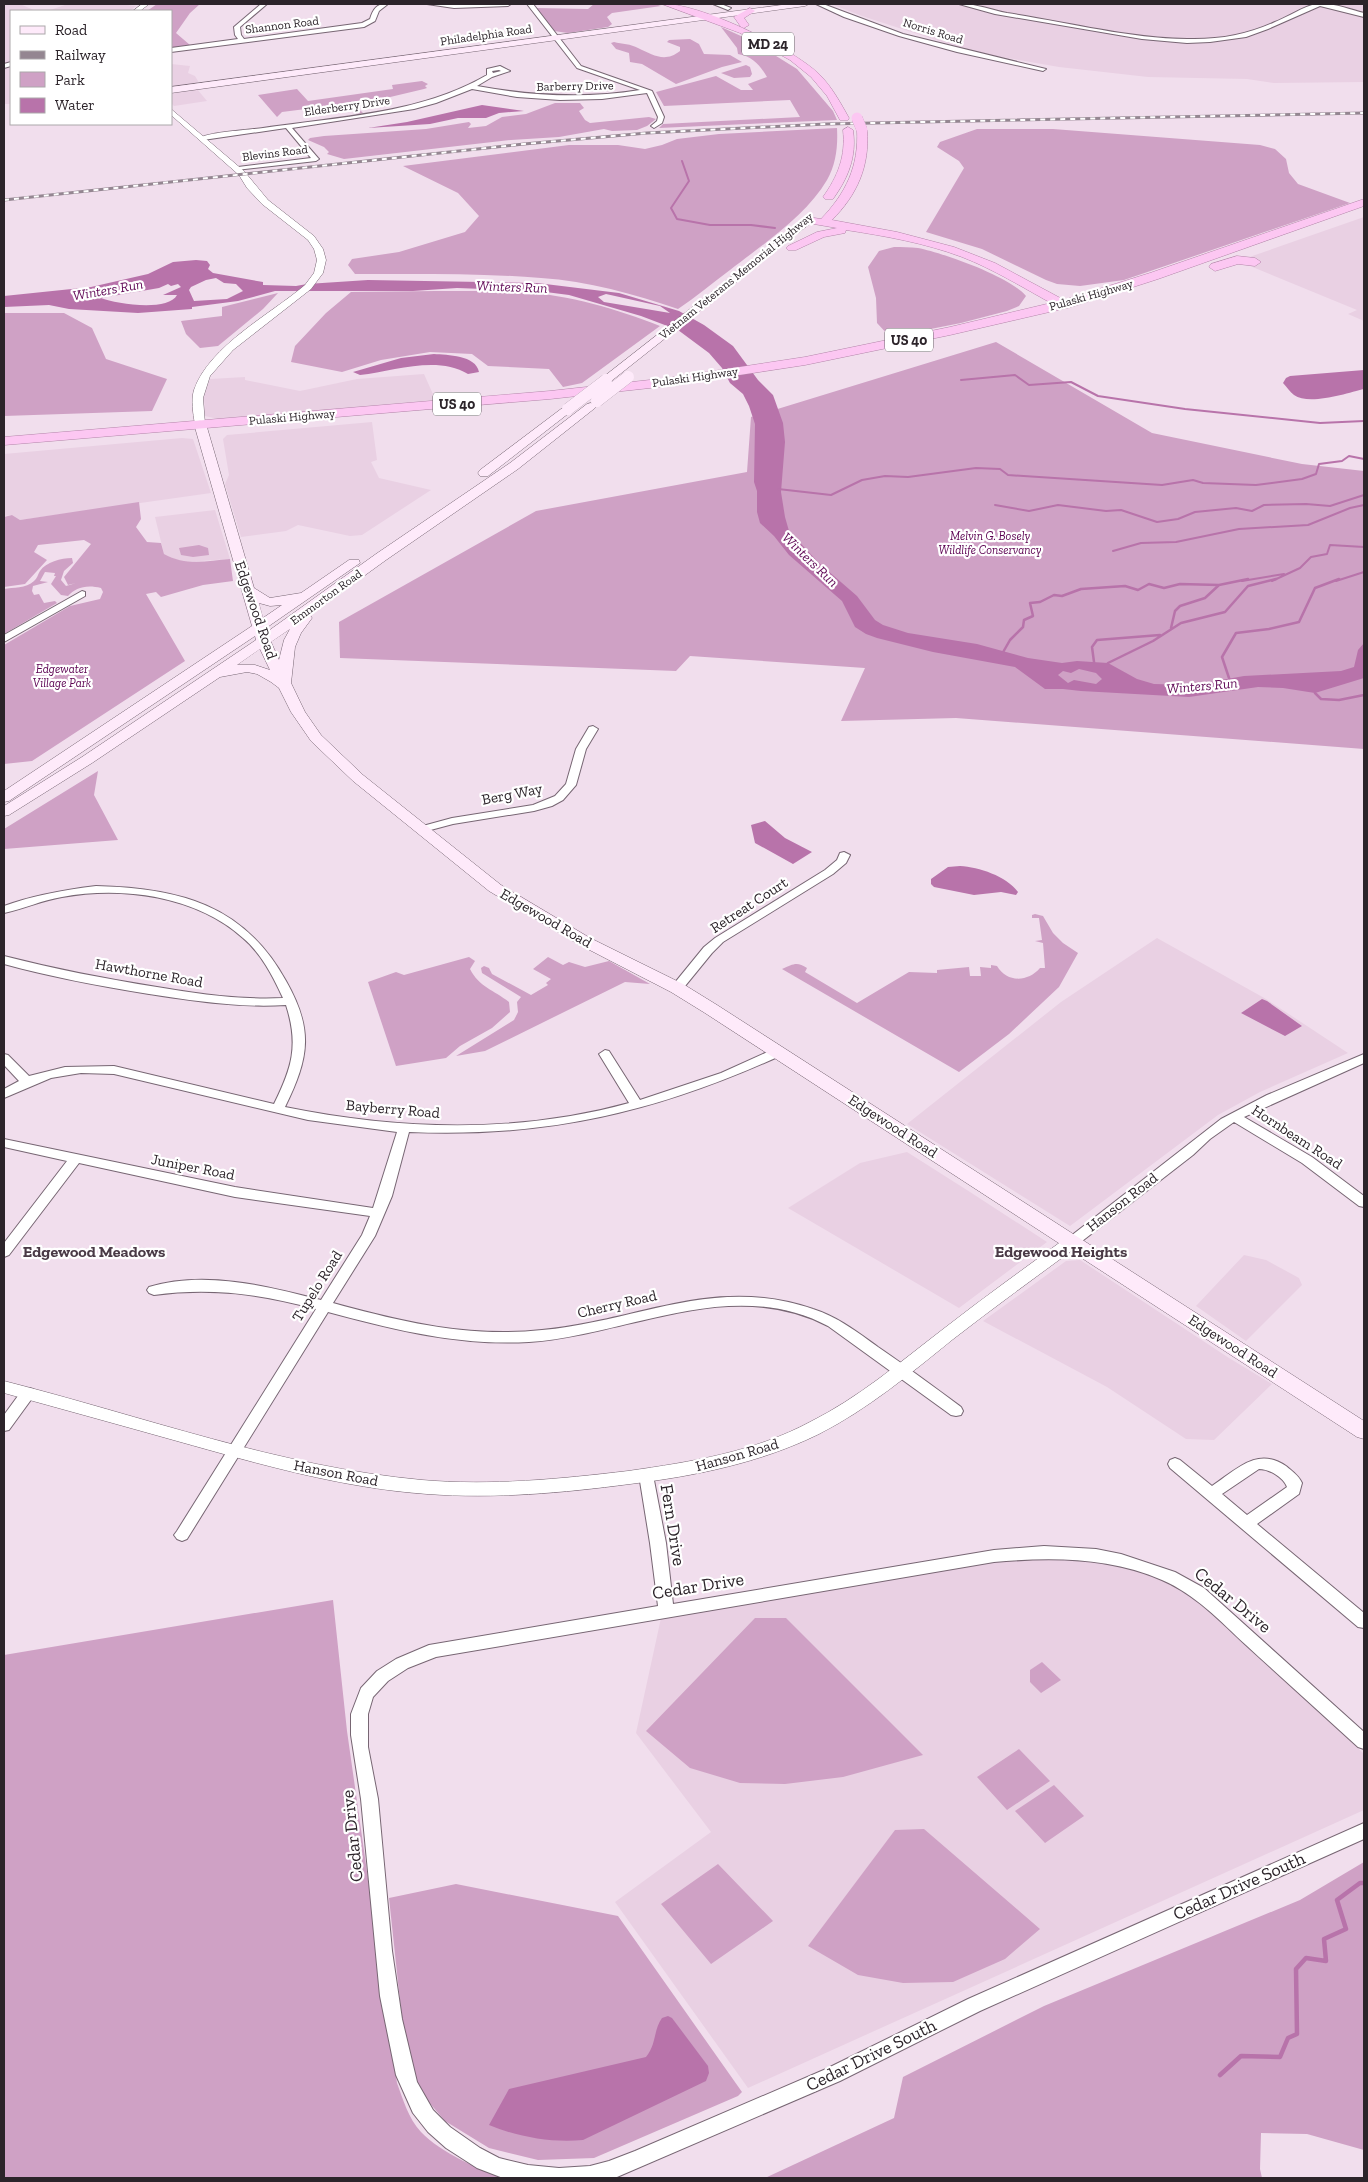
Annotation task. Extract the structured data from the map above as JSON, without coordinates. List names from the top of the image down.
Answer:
{
  "streets": {
    "highway": [
      "MD 24",
      "Vietnam Veterans Memorial Highway",
      "Pulaski Highway",
      "US 40"
    ],
    "main road": ["Philadelphia Road", "Emmorton Road", "Edgewood Road"],
    "street": [
      "Shannon Road",
      "Norris Road",
      "Barberry Drive",
      "Elderberry Drive",
      "Blevins Road",
      "Berg Way",
      "Retreat Court",
      "Hawthorne Road",
      "Bayberry Road",
      "Hornbeam Road",
      "Juniper Road",
      "Hanson Road",
      "Tupelo Road",
      "Cherry Road",
      "Fern Drive",
      "Cedar Drive",
      "Cedar Drive South"
    ]
  },
  "crossings": [
    ["Philadelphia Road", "Vietnam Veterans Memorial Highway"],
    ["Barberry Drive", "Elderberry Drive"],
    ["Elderberry Drive", "Blevins Road"],
    ["Elderberry Drive", "Edgewood Road"],
    ["Blevins Road", "Edgewood Road"],
    ["Vietnam Veterans Memorial Highway", "Emmorton Road"],
    ["Pulaski Highway", "Edgewood Road"],
    ["Emmorton Road", "Edgewood Road"],
    ["Edgewood Road", "Berg Way"],
    ["Edgewood Road", "Retreat Court"],
    ["Edgewood Road", "Bayberry Road"],
    ["Edgewood Road", "Hanson Road"],
    ["Bayberry Road", "Tupelo Road"],
    ["Hornbeam Road", "Hanson Road"],
    ["Juniper Road", "Tupelo Road"],
    ["Hanson Road", "Tupelo Road"],
    ["Hanson Road", "Cherry Road"],
    ["Hanson Road", "Fern Drive"],
    ["Tupelo Road", "Cherry Road"],
    ["Fern Drive", "Cedar Drive"],
    ["Cedar Drive", "Cedar Drive South"]
  ],
  "districts": ["Edgewood Meadows", "Edgewood Heights"],
  "water": ["Winters Run"],
  "parks": ["Melvin G. Bosely Wildlife Conservancy", "Edgewater Village Park"],
  "legend": [
    "Road",
    "Railway",
    "Park",
    "Water"
  ]
}
